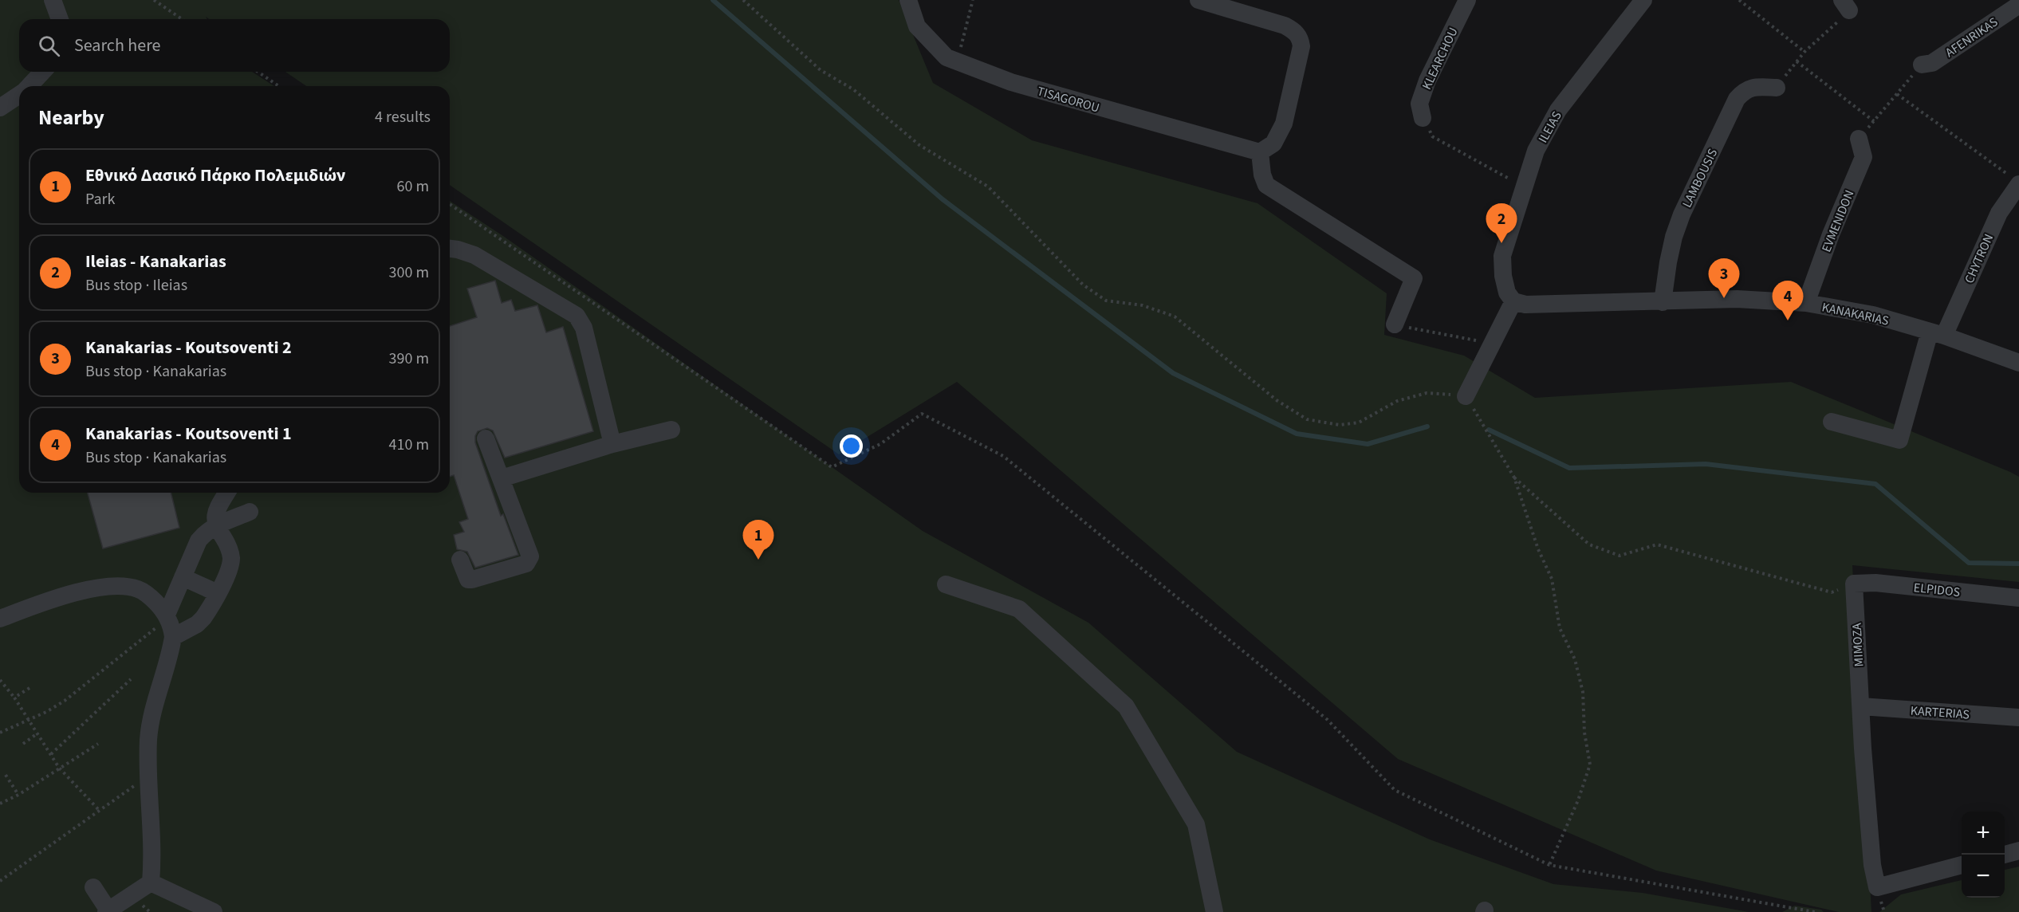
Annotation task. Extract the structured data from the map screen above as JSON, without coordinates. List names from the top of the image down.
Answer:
{
  "streets": {
    "street": [
      "AFENRIKAS",
      "KLEARCHOU",
      "TISAGOROU",
      "ILEIAS",
      "LAMBOUSIS",
      "EVMENIDON",
      "CHYTRON",
      "KANAKARIAS",
      "ELPIDOS",
      "MIMOZA",
      "KARTERIAS"
    ]
  },
  "crossings": [
    ["ILEIAS", "KANAKARIAS"],
    ["LAMBOUSIS", "KANAKARIAS"],
    ["EVMENIDON", "KANAKARIAS"],
    ["CHYTRON", "KANAKARIAS"],
    ["ELPIDOS", "MIMOZA"],
    ["MIMOZA", "KARTERIAS"]
  ],
  "page": {
    "search": "Search here",
    "heading": ["Nearby", "4 results"],
    "list": [
      {
        "mark": "1",
        "name": "Εθνικό Δασικό Πάρκο Πολεμιδιών",
        "note": "Park",
        "value": "60 m"
      },
      {
        "mark": "2",
        "name": "Ileias - Kanakarias",
        "note": "Bus stop · Ileias",
        "value": "300 m"
      },
      {
        "mark": "3",
        "name": "Kanakarias - Koutsoventi 2",
        "note": "Bus stop · Kanakarias",
        "value": "390 m"
      },
      {
        "mark": "4",
        "name": "Kanakarias - Koutsoventi 1",
        "note": "Bus stop · Kanakarias",
        "value": "410 m"
      }
    ],
    "pins": [
      "2",
      "3",
      "4",
      "1"
    ],
    "map_buttons": ["+", "−"]
  }
}
